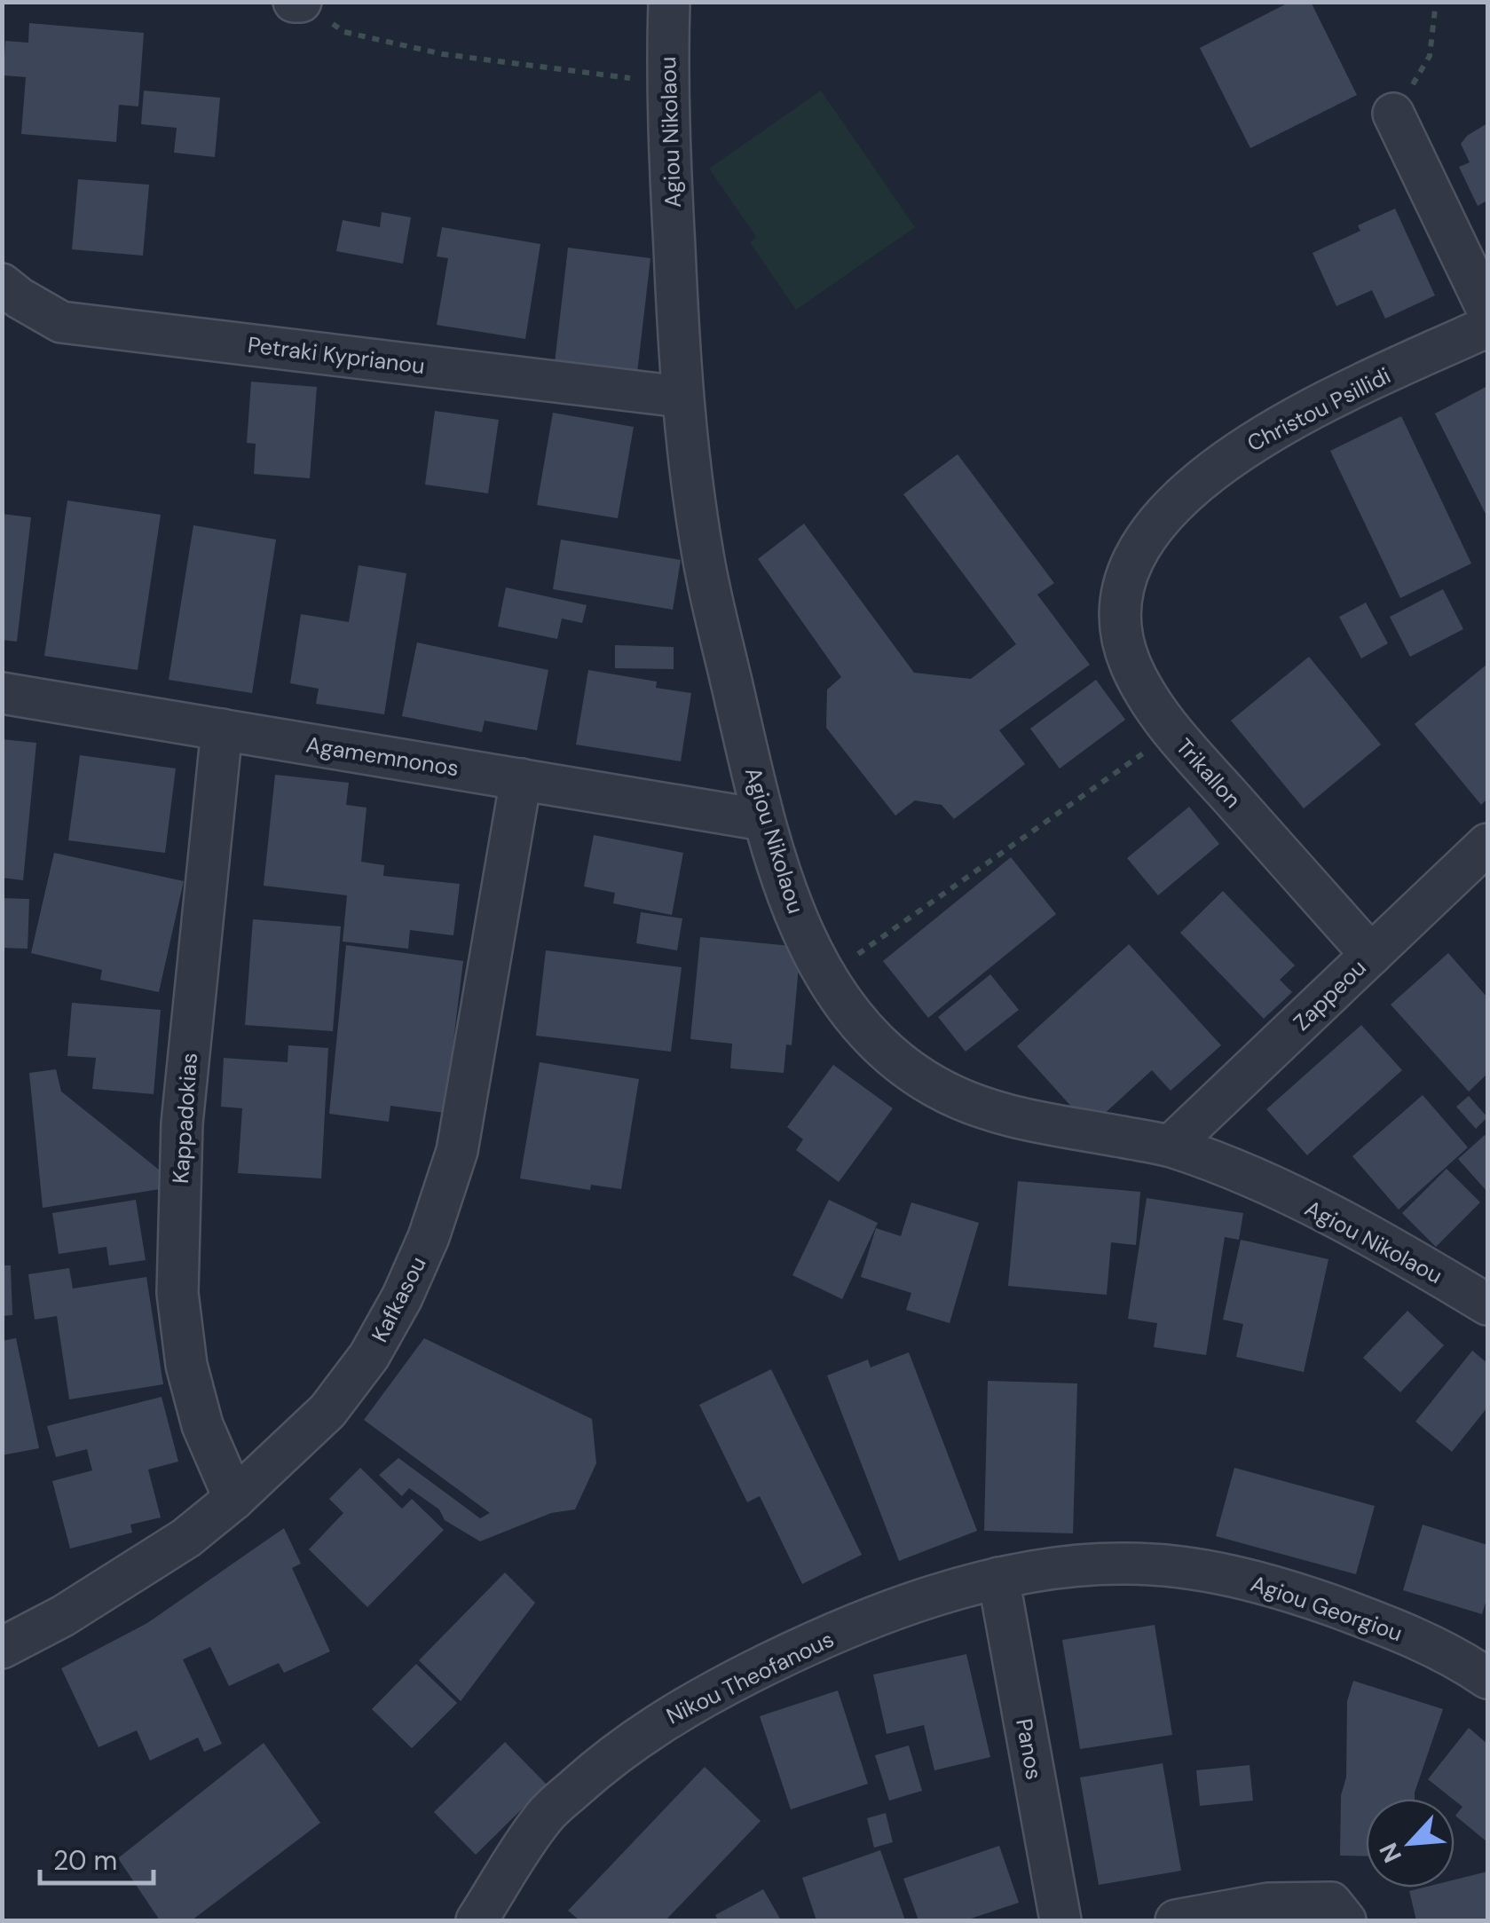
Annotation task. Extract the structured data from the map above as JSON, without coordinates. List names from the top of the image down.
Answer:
{
  "streets": {
    "street": [
      "Agiou Nikolaou",
      "Petraki Kyprianou",
      "Christou Psillidi",
      "Agamemnonos",
      "Trikallon",
      "Zappeou",
      "Kappadokias",
      "Kafkasou",
      "Agiou Georgiou",
      "Nikou Theofanous",
      "Panos"
    ]
  },
  "crossings": [
    ["Agiou Nikolaou", "Petraki Kyprianou"],
    ["Agiou Nikolaou", "Agamemnonos"],
    ["Agiou Nikolaou", "Zappeou"],
    ["Christou Psillidi", "Trikallon"],
    ["Agamemnonos", "Kappadokias"],
    ["Agamemnonos", "Kafkasou"],
    ["Trikallon", "Zappeou"],
    ["Kappadokias", "Kafkasou"],
    ["Agiou Georgiou", "Nikou Theofanous"],
    ["Agiou Georgiou", "Panos"],
    ["Nikou Theofanous", "Panos"]
  ],
  "scale_bar": "20 m",
  "north": "bottom left"
}
